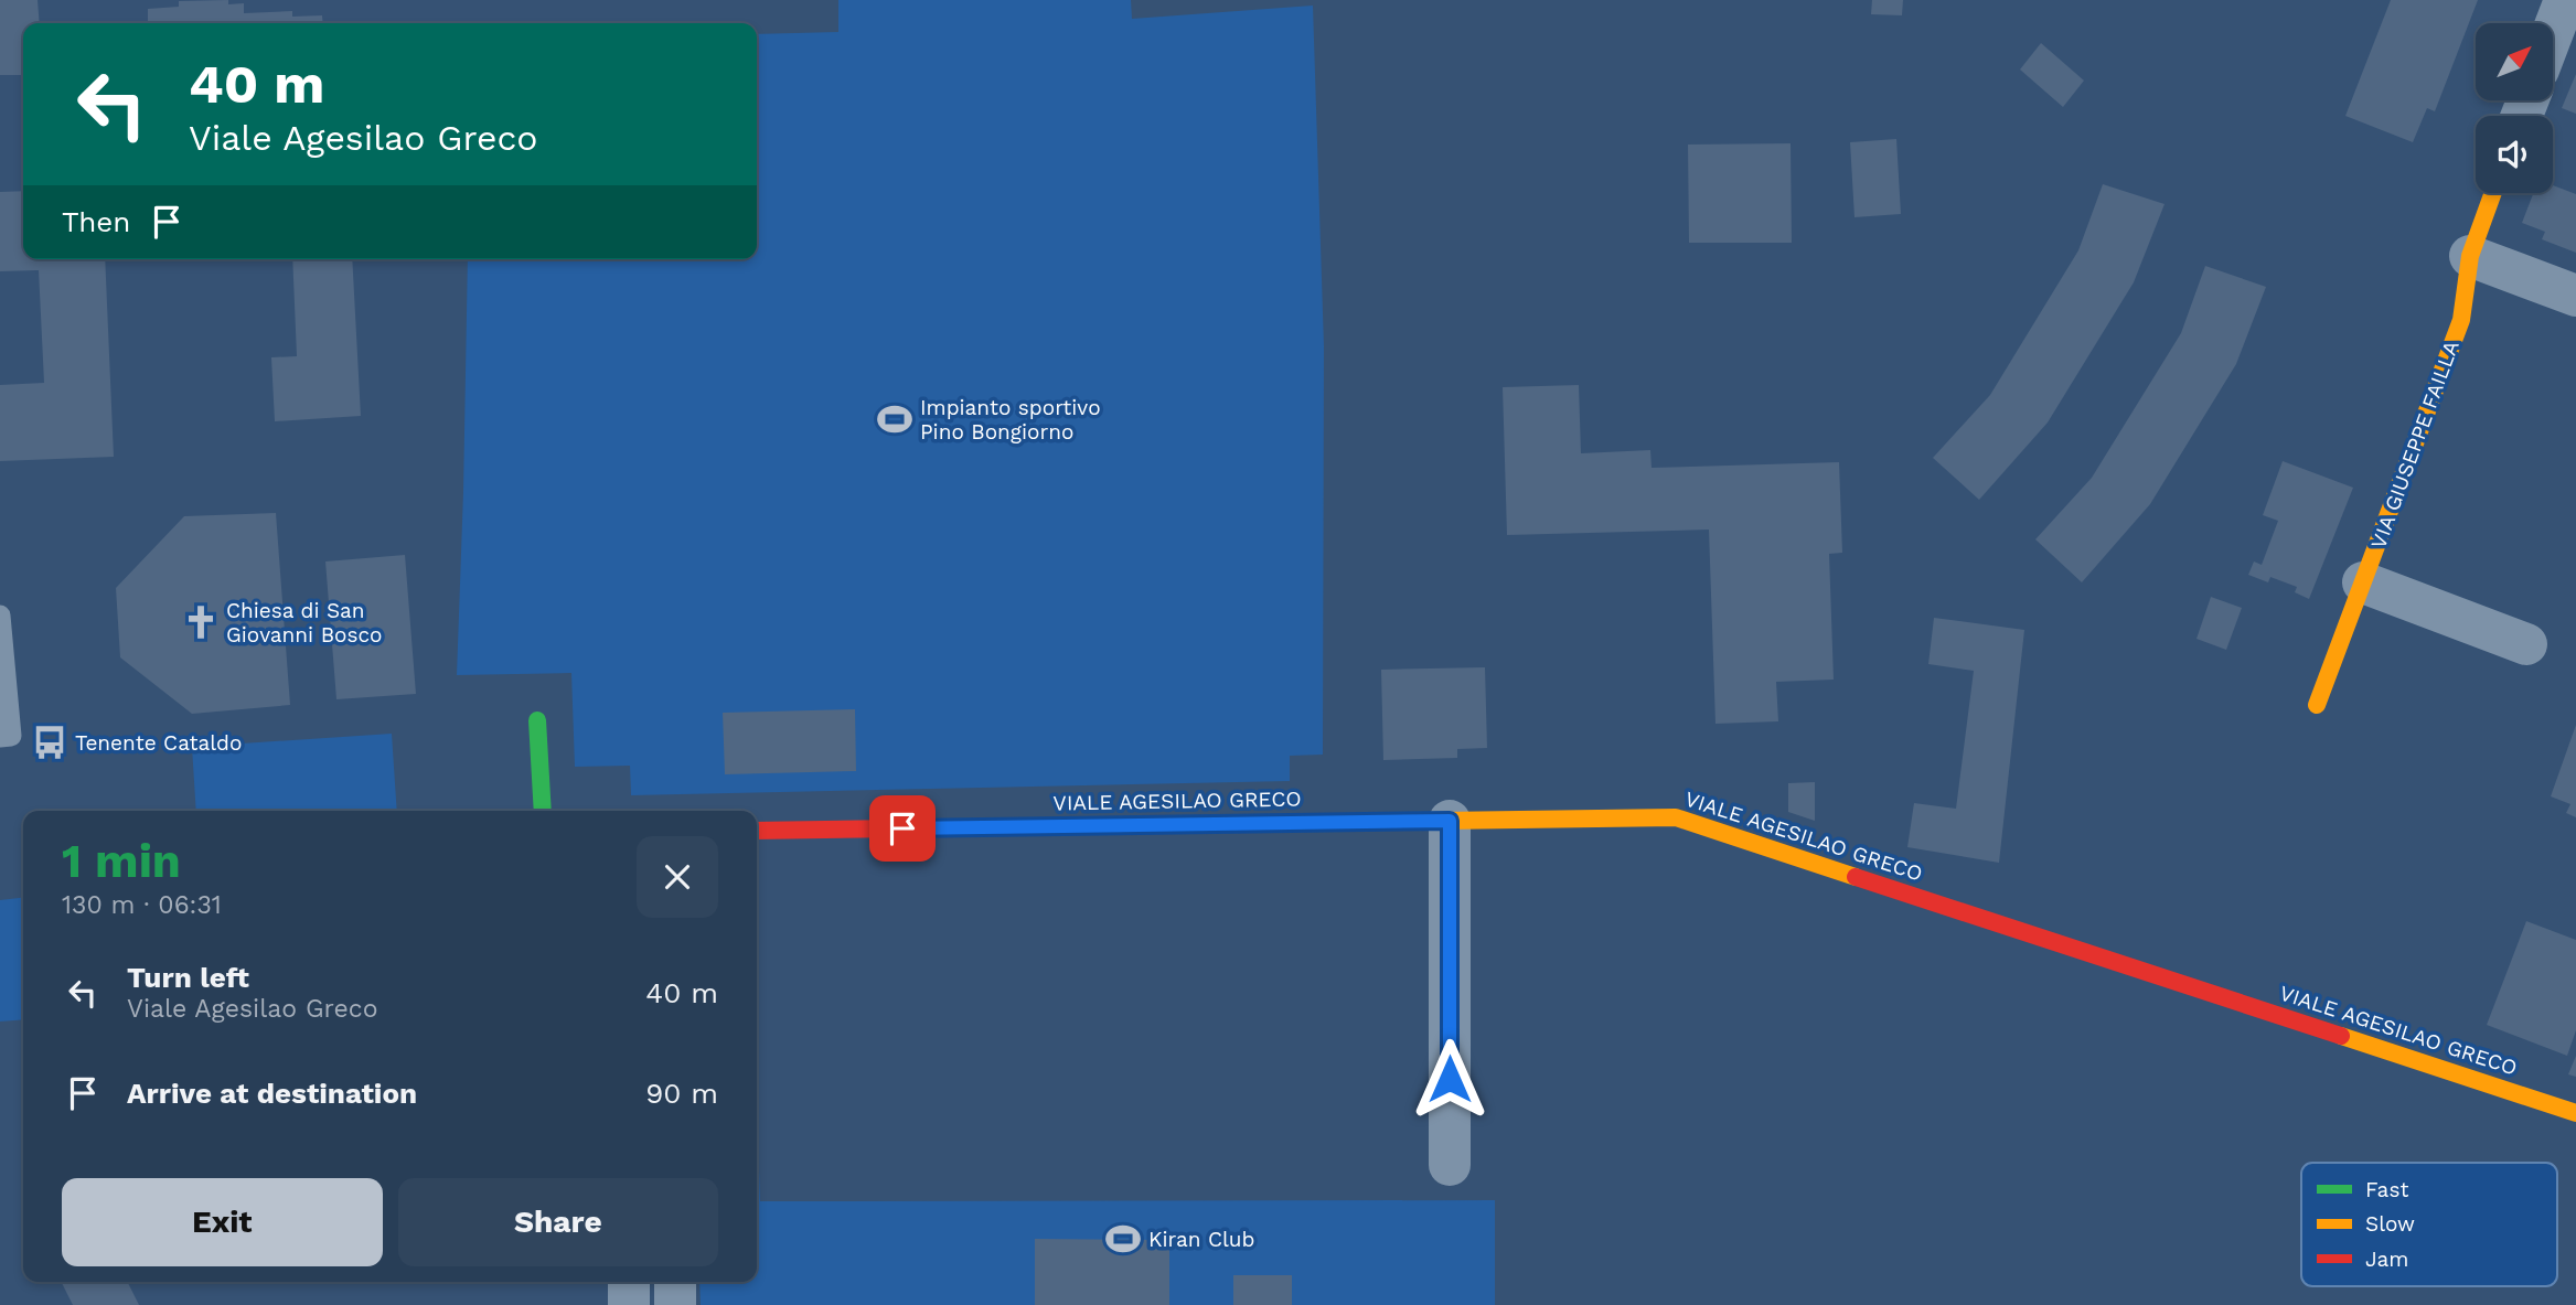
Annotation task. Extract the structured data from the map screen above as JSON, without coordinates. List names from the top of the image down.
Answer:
{
  "streets": {
    "street": ["VIA GIUSEPPE FAILLA", "VIALE AGESILAO GRECO"]
  },
  "places": {
    "sports": ["Impianto sportivo Pino Bongiorno", "Kiran Club"],
    "church": ["Chiesa di San Giovanni Bosco"],
    "bus stop": ["Tenente Cataldo"]
  },
  "legend": ["Fast", "Slow", "Jam"],
  "north": "top right",
  "page": {
    "turn": ["40 m", "Viale Agesilao Greco"],
    "then": "Then",
    "heading": ["1 min", "130 m · 06:31"],
    "list": [
      {
        "name": "Turn left",
        "note": "Viale Agesilao Greco",
        "value": "40 m"
      },
      {
        "name": "Arrive at destination",
        "value": "90 m"
      }
    ],
    "buttons": ["Exit", "Share"]
  }
}
